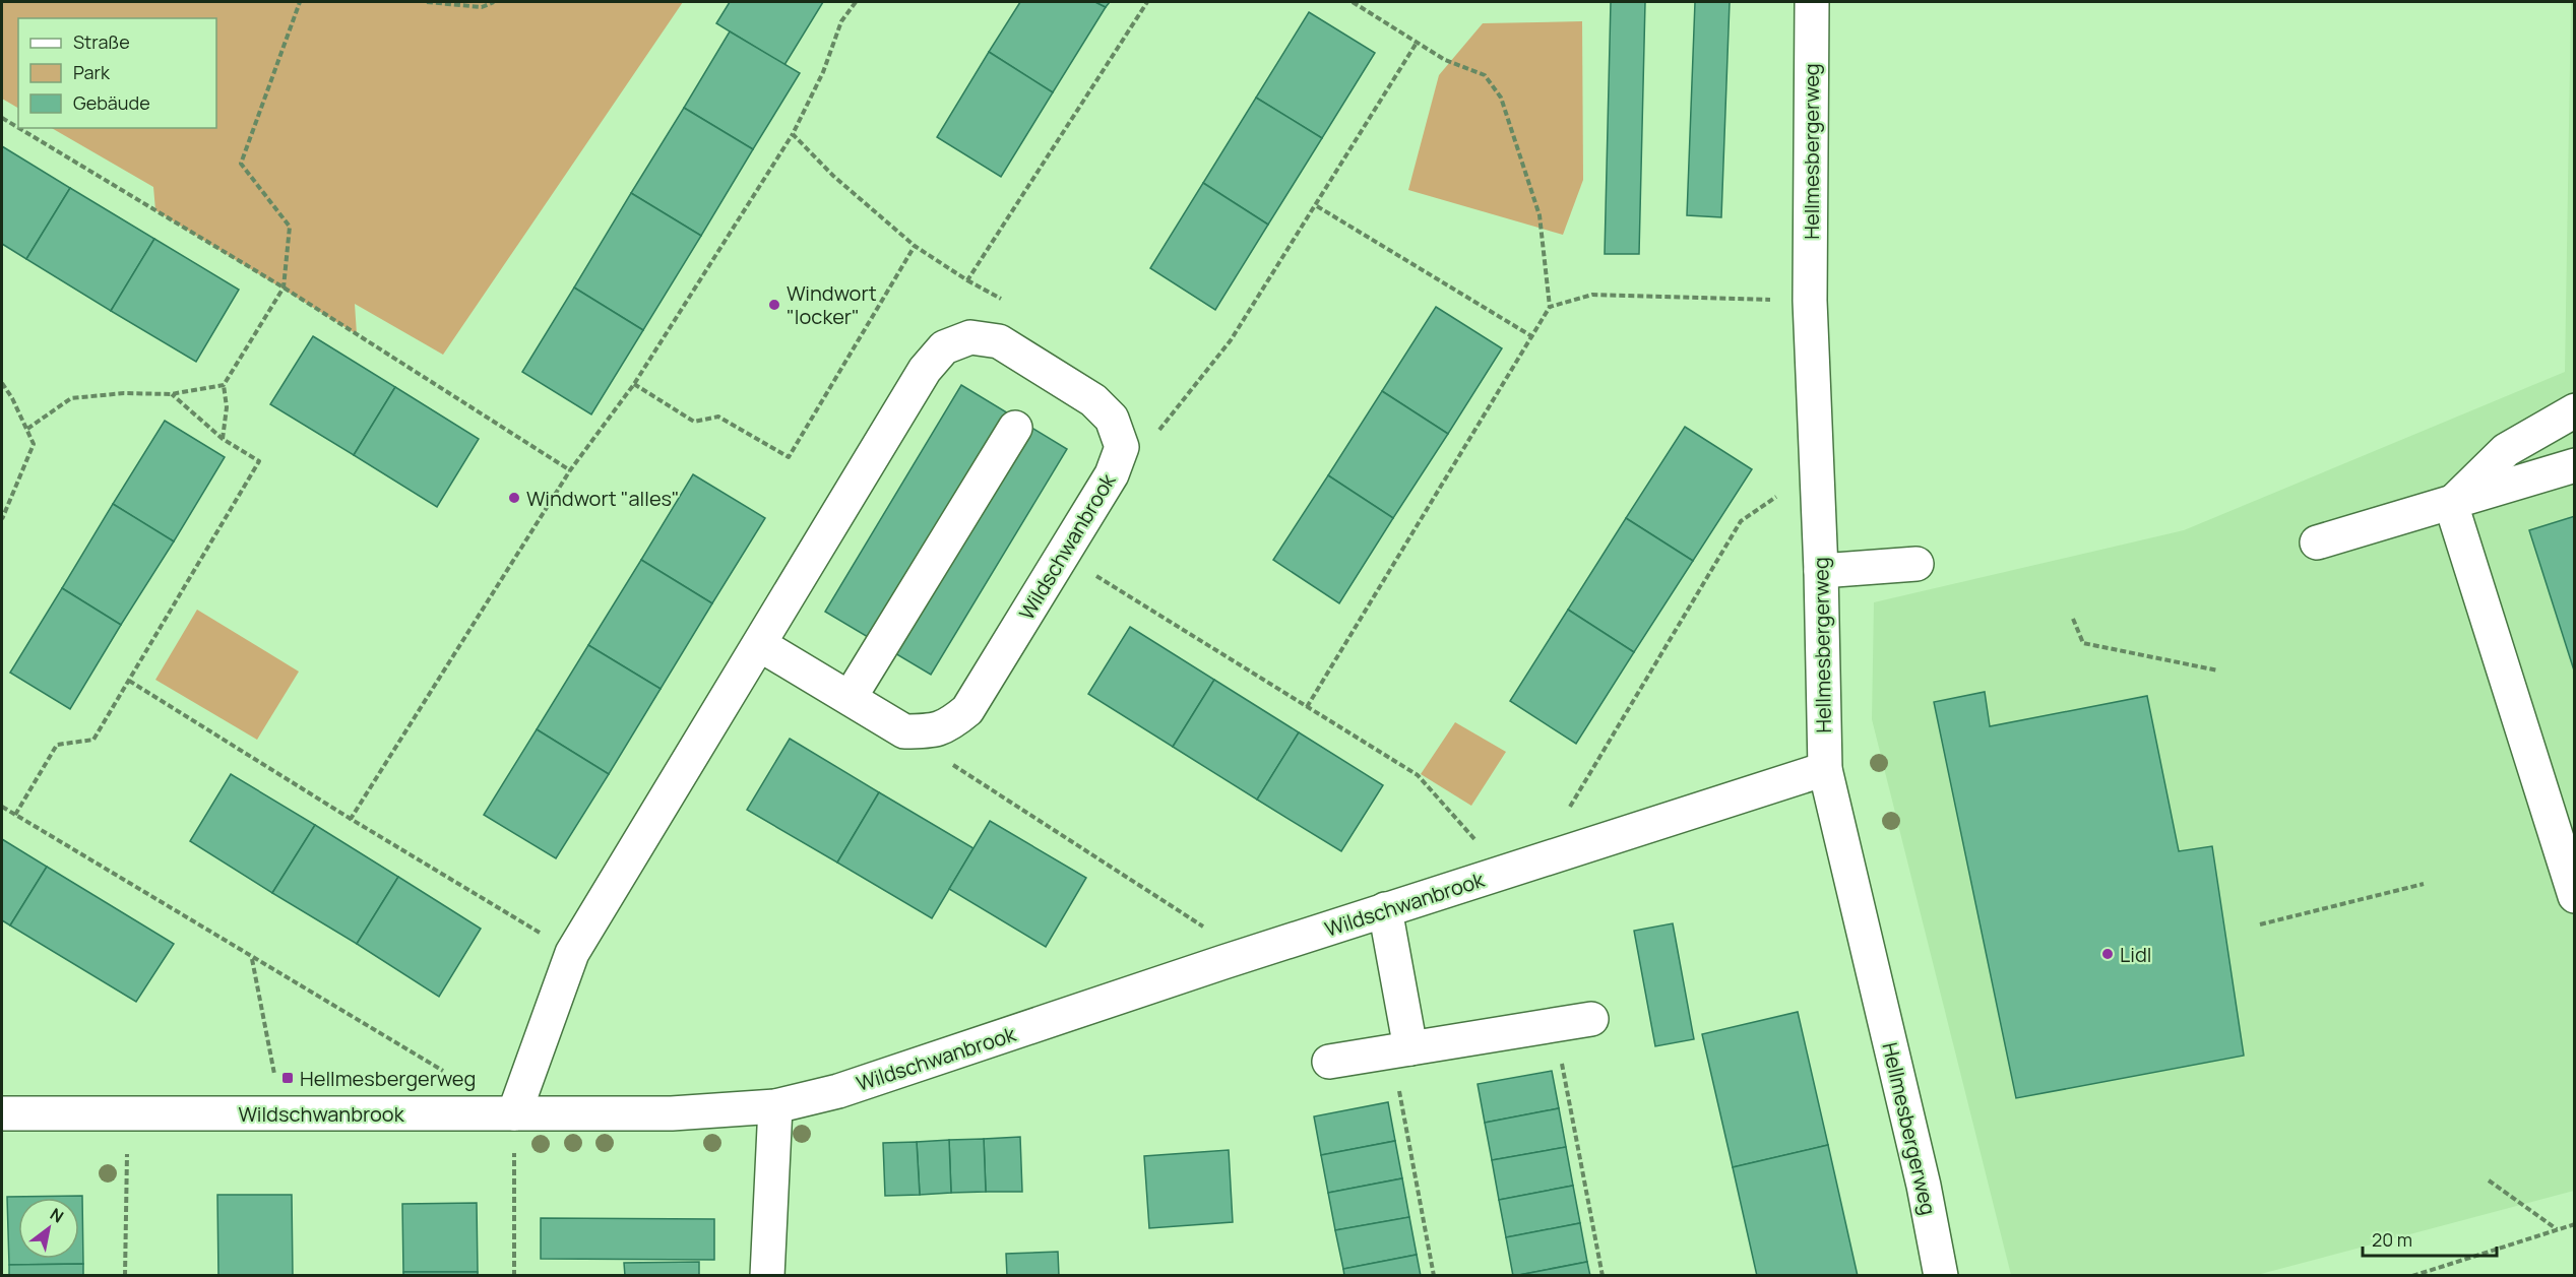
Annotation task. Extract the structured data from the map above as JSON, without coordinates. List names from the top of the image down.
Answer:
{
  "streets": {
    "street": ["Hellmesbergerweg", "Wildschwanbrook"]
  },
  "crossings": [
    ["Hellmesbergerweg", "Wildschwanbrook"]
  ],
  "places": {
    "other": ["Windwort \"locker\"", "Windwort \"alles\"", "Lidl"],
    "transit": ["Hellmesbergerweg"]
  },
  "legend": ["Straße", "Park", "Gebäude"],
  "scale_bar": "20 m",
  "north": "top right"
}
